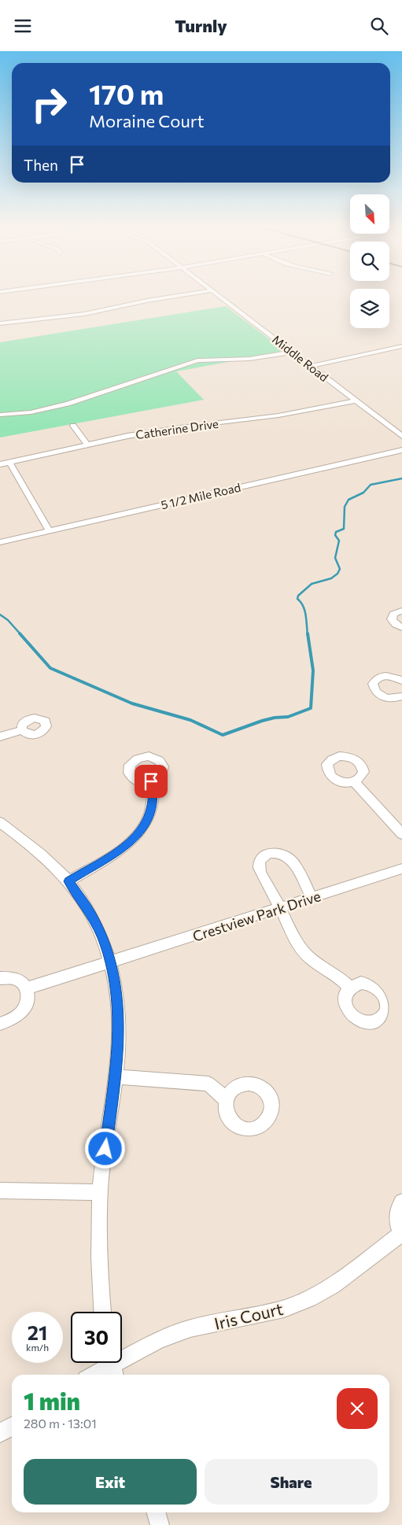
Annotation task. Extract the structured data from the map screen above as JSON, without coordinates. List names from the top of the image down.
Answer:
{
  "streets": {
    "street": [
      "Middle Road",
      "Catherine Drive",
      "5 1/2 Mile Road",
      "Crestview Park Drive",
      "Iris Court"
    ]
  },
  "crossings": [
    ["Middle Road", "Catherine Drive"]
  ],
  "north": "bottom right",
  "page": {
    "header": "Turnly",
    "turn": ["170 m", "Moraine Court"],
    "then": "Then",
    "speed": "21 km/h",
    "limit": "30",
    "heading": ["1 min", "280 m · 13:01"],
    "buttons": ["Exit", "Share"]
  }
}
